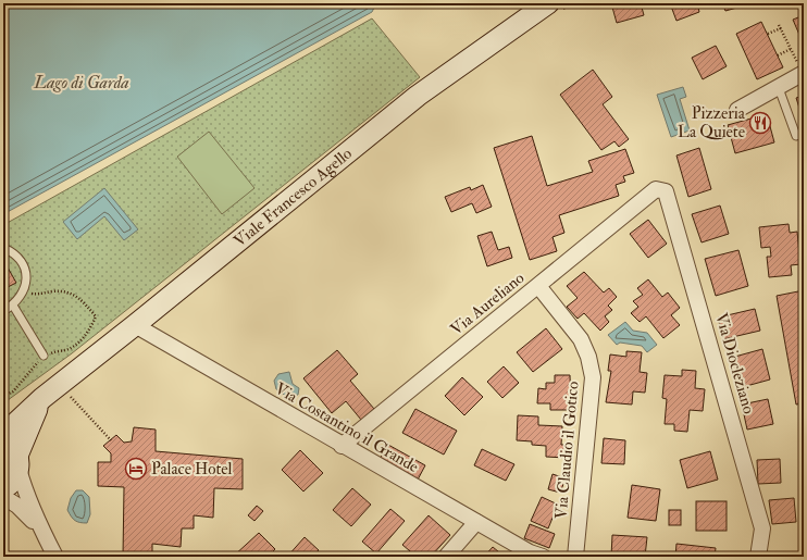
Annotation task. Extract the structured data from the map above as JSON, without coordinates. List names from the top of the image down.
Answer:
{
  "streets": {
    "main road": ["Viale Francesco Agello"],
    "street": [
      "Via Aureliano",
      "Via Diocleziano",
      "Via Costantino il Grande",
      "Via Claudio il Gotico"
    ]
  },
  "crossings": [
    ["Viale Francesco Agello", "Via Costantino il Grande"],
    ["Via Aureliano", "Via Diocleziano"],
    ["Via Aureliano", "Via Costantino il Grande"],
    ["Via Aureliano", "Via Claudio il Gotico"]
  ],
  "water": ["Lago di Garda"],
  "places": {
    "restaurant": ["Pizzeria La Quiete"],
    "hotel": ["Palace Hotel"]
  }
}
